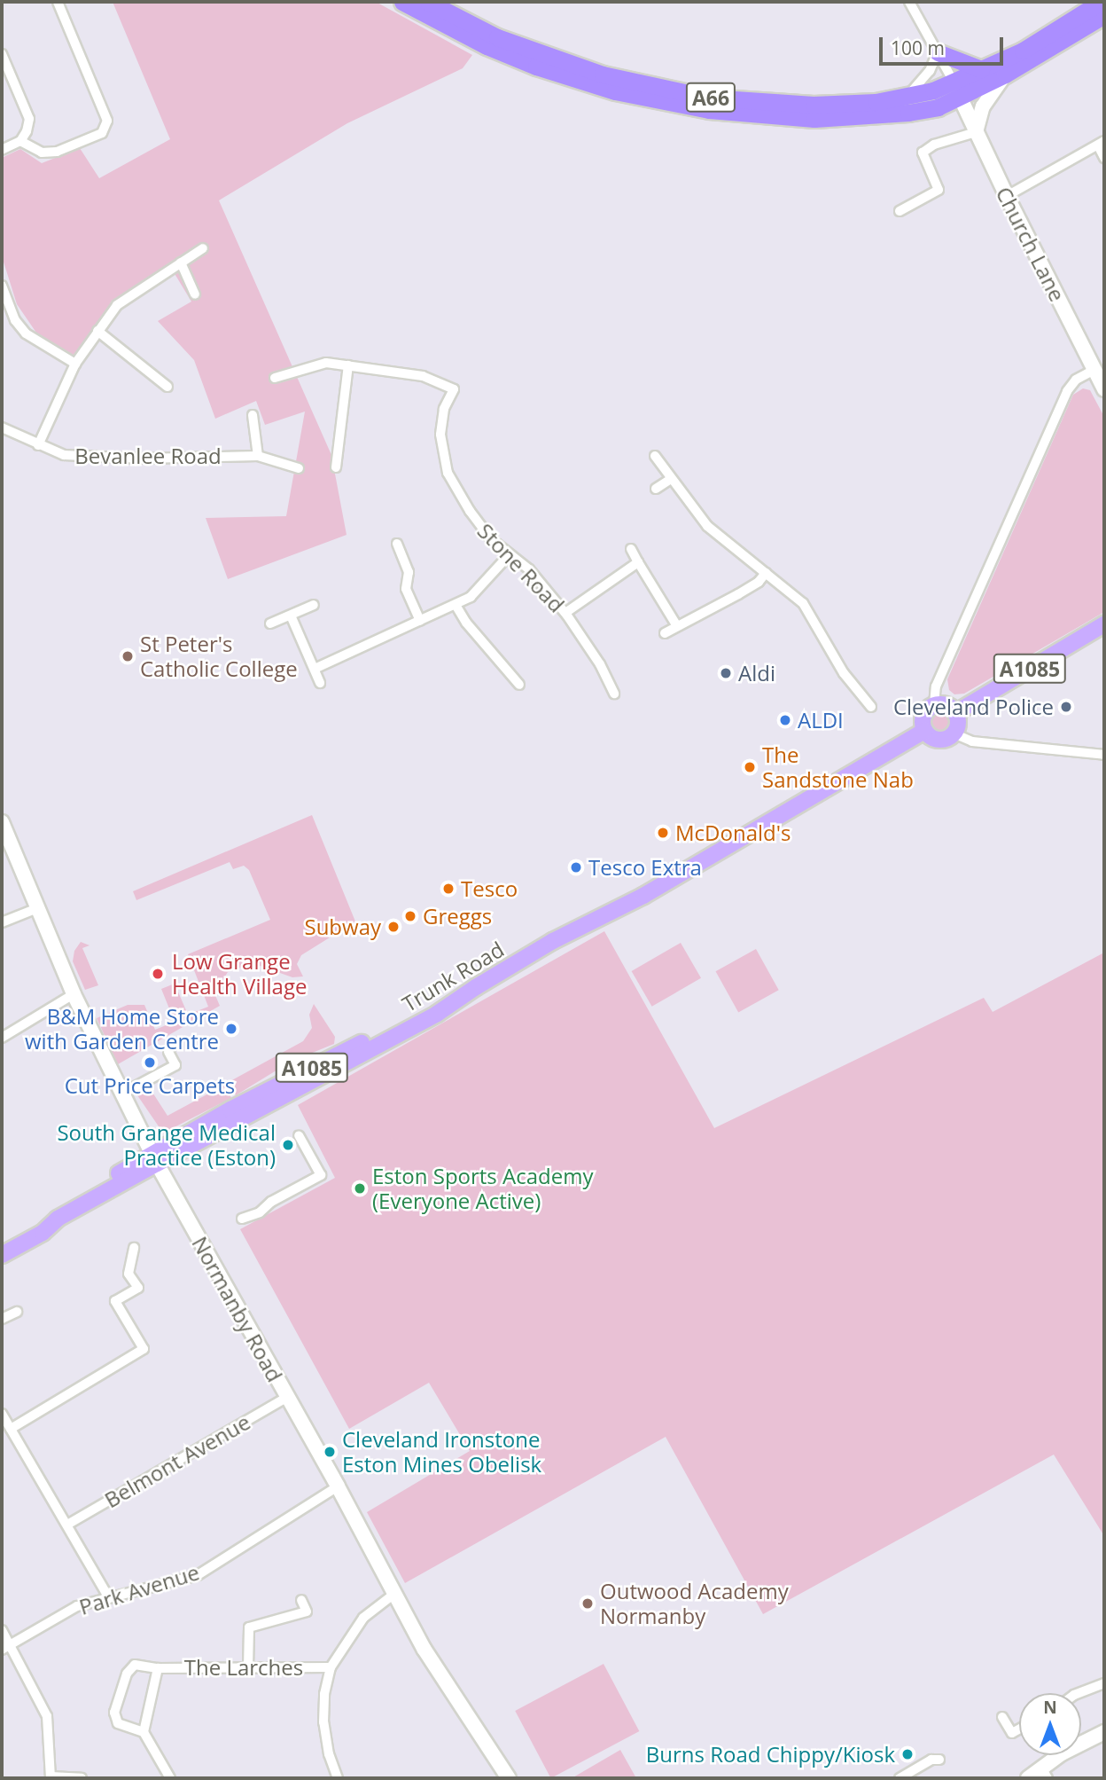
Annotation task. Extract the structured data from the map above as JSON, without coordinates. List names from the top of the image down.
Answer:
{
  "streets": {
    "highway": ["A66"],
    "main road": ["A1085", "Trunk Road"],
    "street": [
      "Church Lane",
      "Bevanlee Road",
      "Stone Road",
      "Normanby Road",
      "Belmont Avenue",
      "Park Avenue",
      "The Larches"
    ]
  },
  "crossings": [
    ["A66", "Church Lane"],
    ["A1085", "Trunk Road"],
    ["A1085", "Normanby Road"],
    ["Trunk Road", "Normanby Road"],
    ["Normanby Road", "Belmont Avenue"],
    ["Normanby Road", "Park Avenue"]
  ],
  "places": [
    "St Peter's Catholic College",
    "Aldi",
    "Cleveland Police",
    "ALDI",
    "The Sandstone Nab",
    "McDonald's",
    "Tesco Extra",
    "Tesco",
    "Greggs",
    "Subway",
    "Low Grange Health Village",
    "B&M Home Store with Garden Centre",
    "Cut Price Carpets",
    "South Grange Medical Practice (Eston)",
    "Eston Sports Academy (Everyone Active)",
    "Cleveland Ironstone Eston Mines Obelisk",
    "Outwood Academy Normanby",
    "Burns Road Chippy/Kiosk"
  ],
  "scale_bar": "100 m",
  "north": "top"
}
